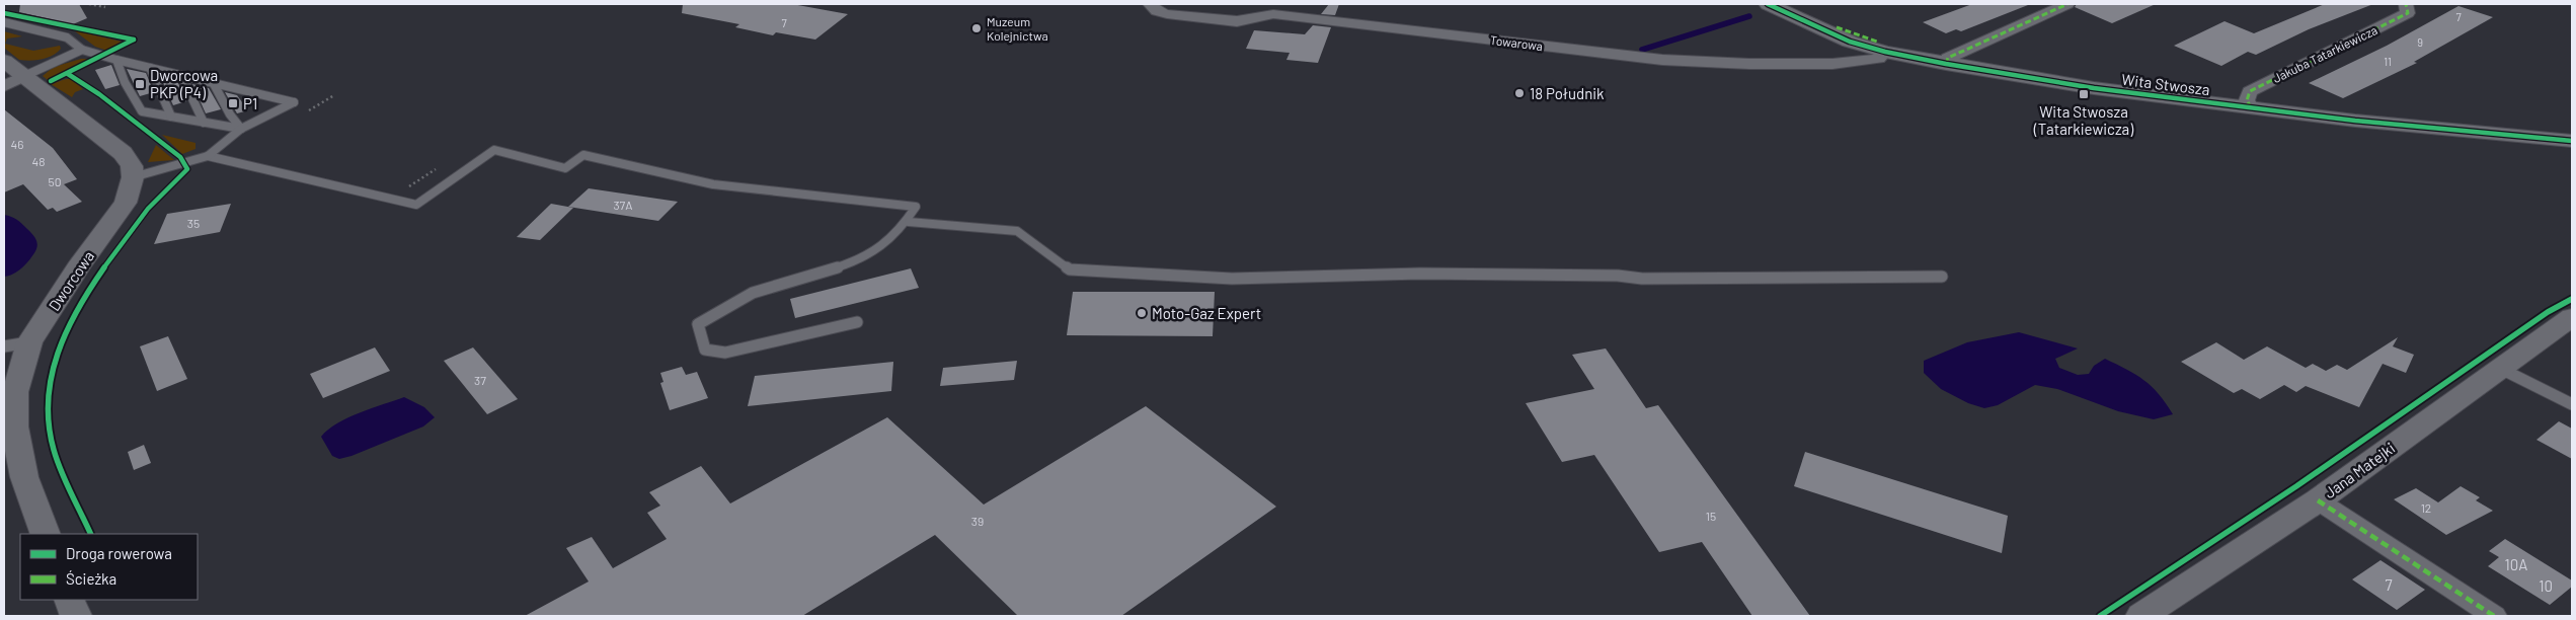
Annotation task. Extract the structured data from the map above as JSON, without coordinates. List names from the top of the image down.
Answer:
{
  "streets": {
    "street": [
      "Towarowa",
      "Jakuba Tatarkiewicza",
      "Wita Stwosza",
      "Dworcowa",
      "Jana Matejki"
    ]
  },
  "crossings": [
    ["Towarowa", "Wita Stwosza"],
    ["Jakuba Tatarkiewicza", "Wita Stwosza"]
  ],
  "places": {
    "other": ["Muzeum Kolejnictwa", "18 Południk", "Moto-Gaz Expert"],
    "transit": ["Dworcowa PKP (P4)", "Wita Stwosza (Tatarkiewicza)", "P1"]
  },
  "house_numbers": [
    "7",
    "7",
    "9",
    "11",
    "46",
    "48",
    "50",
    "37A",
    "35",
    "37",
    "12",
    "15",
    "39",
    "10A",
    "7",
    "10"
  ],
  "legend": ["Droga rowerowa", "Ścieżka"]
}
